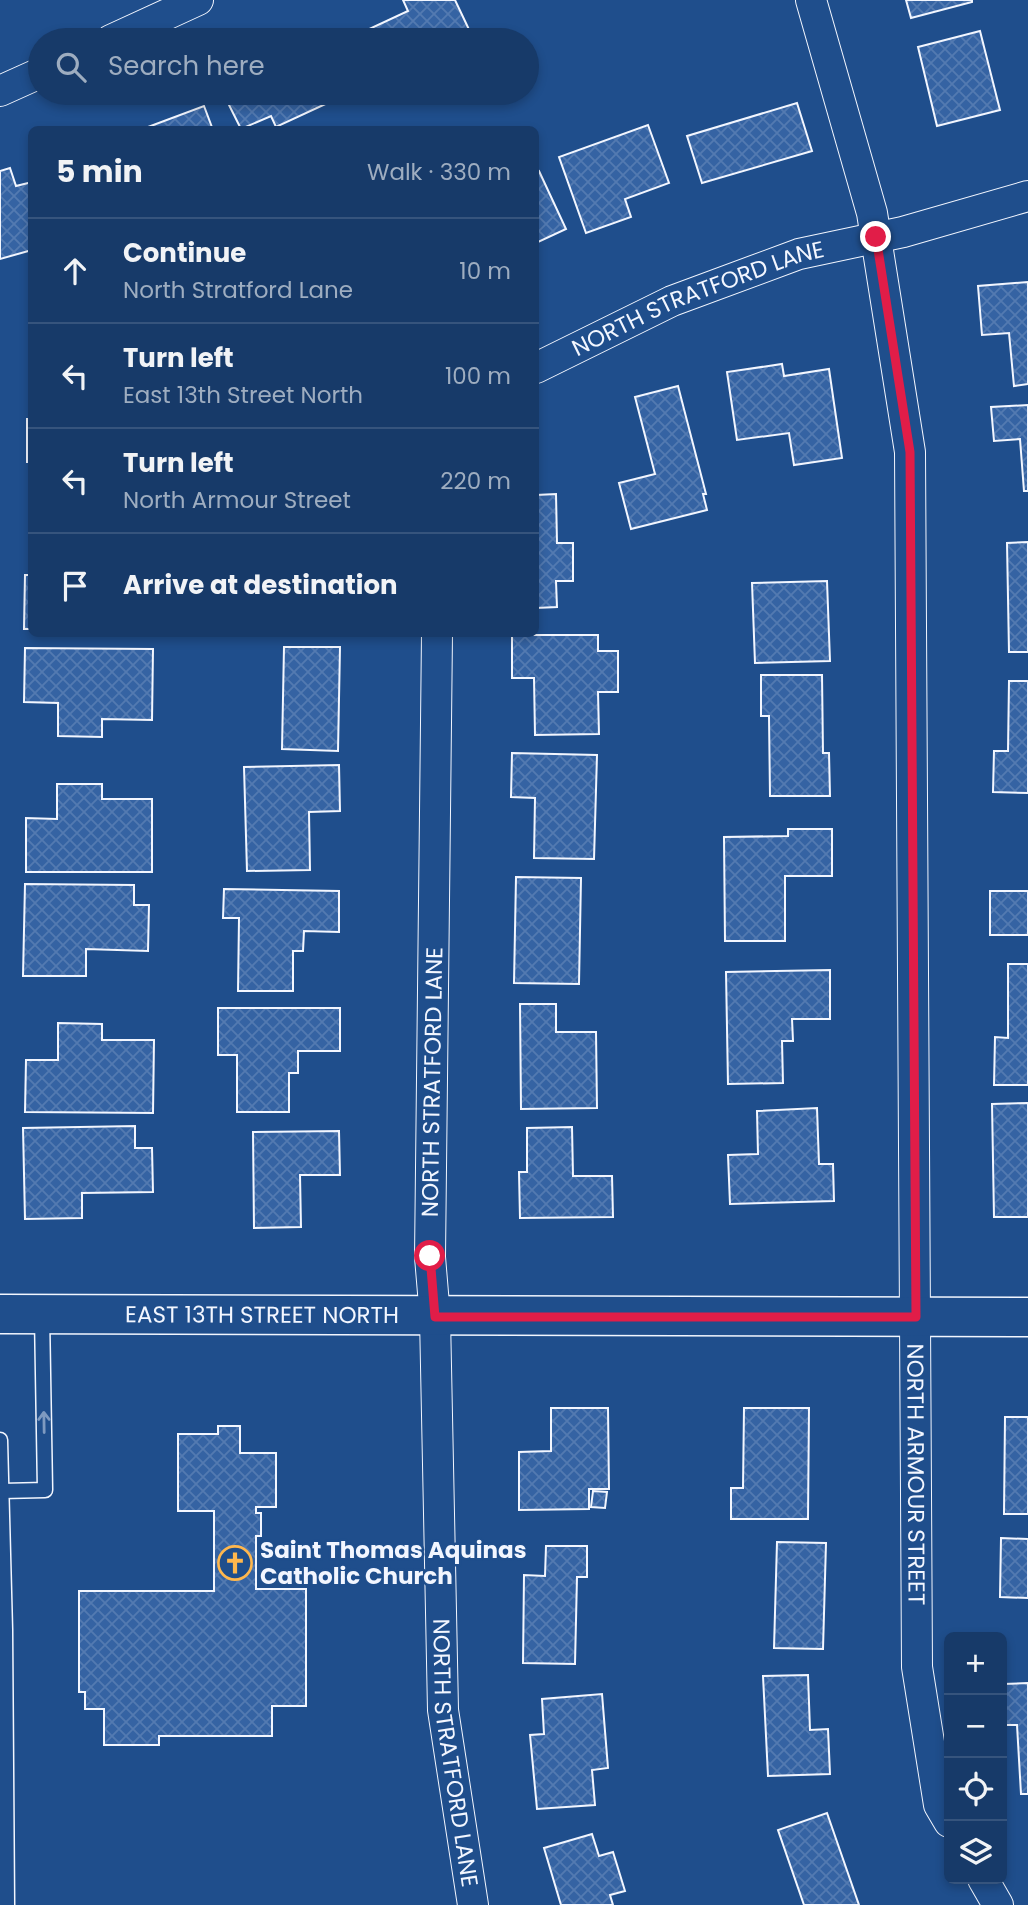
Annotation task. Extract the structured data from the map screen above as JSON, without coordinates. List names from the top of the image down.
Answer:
{
  "streets": {
    "main road": ["EAST 13TH STREET NORTH"],
    "street": ["NORTH STRATFORD LANE", "NORTH ARMOUR STREET"]
  },
  "crossings": [
    ["NORTH STRATFORD LANE", "EAST 13TH STREET NORTH"],
    ["NORTH STRATFORD LANE", "NORTH ARMOUR STREET"],
    ["EAST 13TH STREET NORTH", "NORTH ARMOUR STREET"]
  ],
  "places": {
    "church": ["Saint Thomas Aquinas Catholic Church"]
  },
  "page": {
    "search": "Search here",
    "heading": ["5 min", "Walk · 330 m"],
    "list": [
      ["Continue", "North Stratford Lane", "10 m"],
      ["Turn left", "East 13th Street North", "100 m"],
      ["Turn left", "North Armour Street", "220 m"],
      "Arrive at destination"
    ],
    "map_buttons": ["+", "−"]
  }
}
